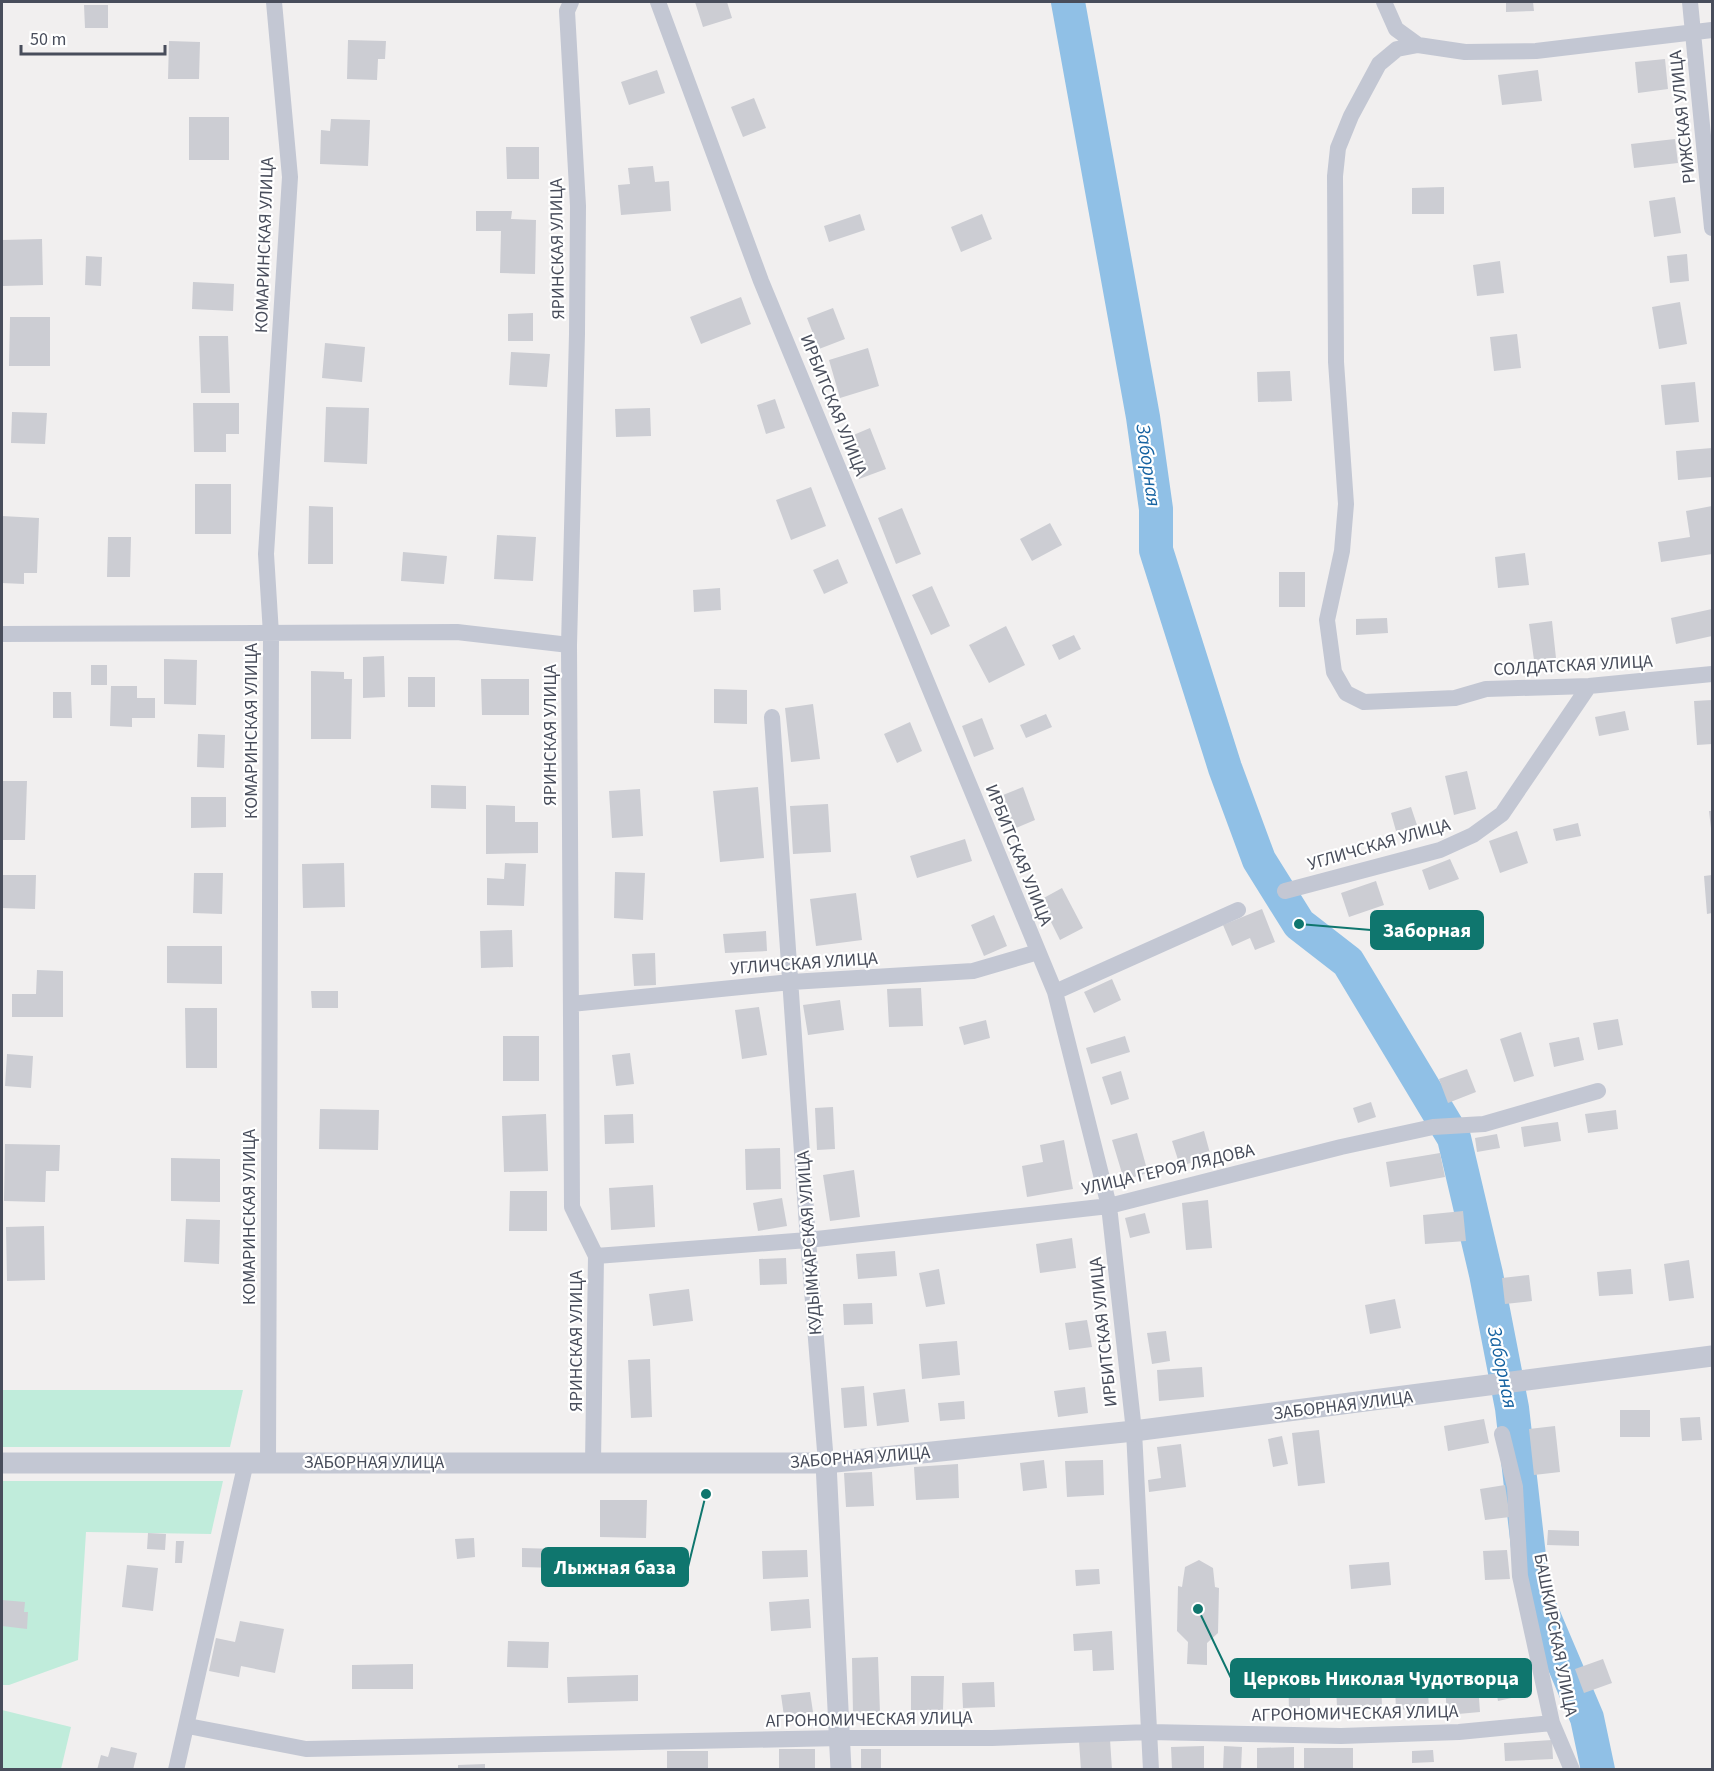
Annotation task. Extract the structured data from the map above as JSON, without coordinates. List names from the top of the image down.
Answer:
{
  "streets": {
    "street": [
      "РИЖСКАЯ УЛИЦА",
      "КОМАРИНСКАЯ УЛИЦА",
      "ЯРИНСКАЯ УЛИЦА",
      "ИРБИТСКАЯ УЛИЦА",
      "СОЛДАТСКАЯ УЛИЦА",
      "УГЛИЧСКАЯ УЛИЦА",
      "УЛИЦА ГЕРОЯ ЛЯДОВА",
      "КУДЫМКАРСКАЯ УЛИЦА",
      "ЗАБОРНАЯ УЛИЦА",
      "БАШКИРСКАЯ УЛИЦА",
      "АГРОНОМИЧЕСКАЯ УЛИЦА"
    ]
  },
  "crossings": [
    ["КОМАРИНСКАЯ УЛИЦА", "ЗАБОРНАЯ УЛИЦА"],
    ["ЯРИНСКАЯ УЛИЦА", "УГЛИЧСКАЯ УЛИЦА"],
    ["ЯРИНСКАЯ УЛИЦА", "УЛИЦА ГЕРОЯ ЛЯДОВА"],
    ["ЯРИНСКАЯ УЛИЦА", "ЗАБОРНАЯ УЛИЦА"],
    ["ИРБИТСКАЯ УЛИЦА", "УГЛИЧСКАЯ УЛИЦА"],
    ["ИРБИТСКАЯ УЛИЦА", "УЛИЦА ГЕРОЯ ЛЯДОВА"],
    ["ИРБИТСКАЯ УЛИЦА", "ЗАБОРНАЯ УЛИЦА"],
    ["ИРБИТСКАЯ УЛИЦА", "АГРОНОМИЧЕСКАЯ УЛИЦА"],
    ["СОЛДАТСКАЯ УЛИЦА", "УГЛИЧСКАЯ УЛИЦА"],
    ["УГЛИЧСКАЯ УЛИЦА", "КУДЫМКАРСКАЯ УЛИЦА"],
    ["УЛИЦА ГЕРОЯ ЛЯДОВА", "КУДЫМКАРСКАЯ УЛИЦА"],
    ["КУДЫМКАРСКАЯ УЛИЦА", "ЗАБОРНАЯ УЛИЦА"],
    ["КУДЫМКАРСКАЯ УЛИЦА", "АГРОНОМИЧЕСКАЯ УЛИЦА"],
    ["БАШКИРСКАЯ УЛИЦА", "АГРОНОМИЧЕСКАЯ УЛИЦА"]
  ],
  "water": ["Заборная"],
  "places": ["Заборная", "Лыжная база", "Церковь Николая Чудотворца"],
  "scale_bar": "50 m"
}
